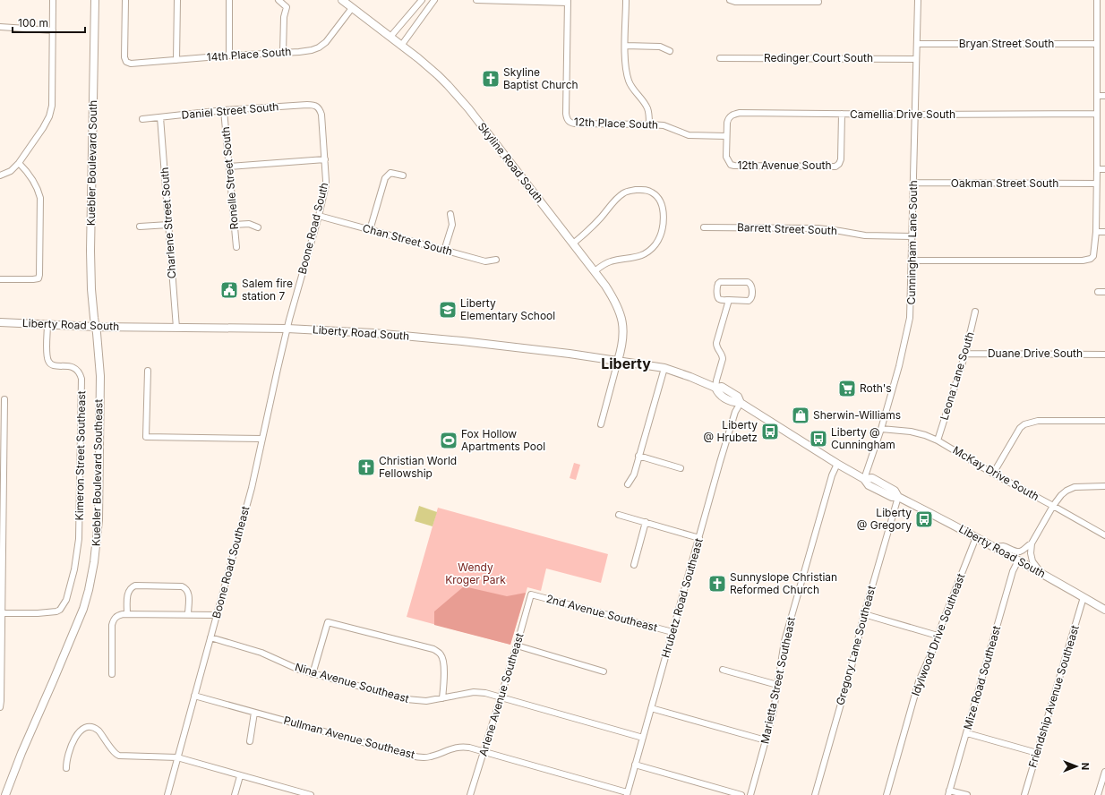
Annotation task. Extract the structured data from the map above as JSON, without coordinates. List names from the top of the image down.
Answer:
{
  "streets": {
    "main road": [
      "Kuebler Boulevard South",
      "Skyline Road South",
      "Liberty Road South",
      "Kuebler Boulevard Southeast"
    ],
    "street": [
      "Bryan Street South",
      "14th Place South",
      "Redinger Court South",
      "Daniel Street South",
      "Camellia Drive South",
      "12th Place South",
      "12th Avenue South",
      "Ronelle Street South",
      "Oakman Street South",
      "Charlene Street South",
      "Boone Road South",
      "Barrett Street South",
      "Chan Street South",
      "Cunningham Lane South",
      "Duane Drive South",
      "Leona Lane South",
      "Kimeron Street Southeast",
      "McKay Drive South",
      "Boone Road Southeast",
      "Hrubetz Road Southeast",
      "2nd Avenue Southeast",
      "Idylwood Drive Southeast",
      "Gregory Lane Southeast",
      "Mize Road Southeast",
      "Marietta Street Southeast",
      "Nina Avenue Southeast",
      "Arlene Avenue Southeast",
      "Friendship Avenue Southeast",
      "Pullman Avenue Southeast"
    ]
  },
  "crossings": [
    ["Bryan Street South", "Cunningham Lane South"],
    ["14th Place South", "Skyline Road South"],
    ["Redinger Court South", "Cunningham Lane South"],
    ["Daniel Street South", "Ronelle Street South"],
    ["Daniel Street South", "Charlene Street South"],
    ["Daniel Street South", "Boone Road South"],
    ["Camellia Drive South", "12th Place South"],
    ["Camellia Drive South", "12th Avenue South"],
    ["Camellia Drive South", "Cunningham Lane South"],
    ["12th Place South", "12th Avenue South"],
    ["Kuebler Boulevard South", "Liberty Road South"],
    ["Kuebler Boulevard South", "Kuebler Boulevard Southeast"],
    ["Skyline Road South", "Liberty Road South"],
    ["Oakman Street South", "Cunningham Lane South"],
    ["Charlene Street South", "Liberty Road South"],
    ["Boone Road South", "Chan Street South"],
    ["Boone Road South", "Liberty Road South"],
    ["Boone Road South", "Boone Road Southeast"],
    ["Barrett Street South", "Cunningham Lane South"],
    ["Cunningham Lane South", "Liberty Road South"],
    ["Cunningham Lane South", "McKay Drive South"],
    ["Liberty Road South", "Kimeron Street Southeast"],
    ["Liberty Road South", "Kuebler Boulevard Southeast"],
    ["Liberty Road South", "Boone Road Southeast"],
    ["Liberty Road South", "Hrubetz Road Southeast"],
    ["Liberty Road South", "Idylwood Drive Southeast"],
    ["Liberty Road South", "Gregory Lane Southeast"],
    ["Liberty Road South", "Mize Road Southeast"],
    ["Liberty Road South", "Marietta Street Southeast"],
    ["Liberty Road South", "Friendship Avenue Southeast"],
    ["Duane Drive South", "Leona Lane South"],
    ["Leona Lane South", "McKay Drive South"],
    ["Boone Road Southeast", "Nina Avenue Southeast"],
    ["Boone Road Southeast", "Pullman Avenue Southeast"],
    ["Hrubetz Road Southeast", "2nd Avenue Southeast"],
    ["Hrubetz Road Southeast", "Nina Avenue Southeast"],
    ["Hrubetz Road Southeast", "Pullman Avenue Southeast"],
    ["2nd Avenue Southeast", "Arlene Avenue Southeast"],
    ["Nina Avenue Southeast", "Arlene Avenue Southeast"],
    ["Arlene Avenue Southeast", "Pullman Avenue Southeast"]
  ],
  "districts": ["Liberty"],
  "parks": ["Wendy Kroger Park"],
  "places": {
    "church": ["Skyline Baptist Church", "Christian World Fellowship", "Sunnyslope Christian Reformed Church"],
    "public building": ["Salem fire station 7"],
    "school or university": ["Liberty Elementary School"],
    "supermarket": ["Roth's"],
    "shop": ["Sherwin-Williams"],
    "bus stop": ["Liberty @ Hrubetz", "Liberty @ Cunningham", "Liberty @ Gregory"],
    "sports": ["Fox Hollow Apartments Pool"]
  },
  "scale_bar": "100 m",
  "north": "right"
}
